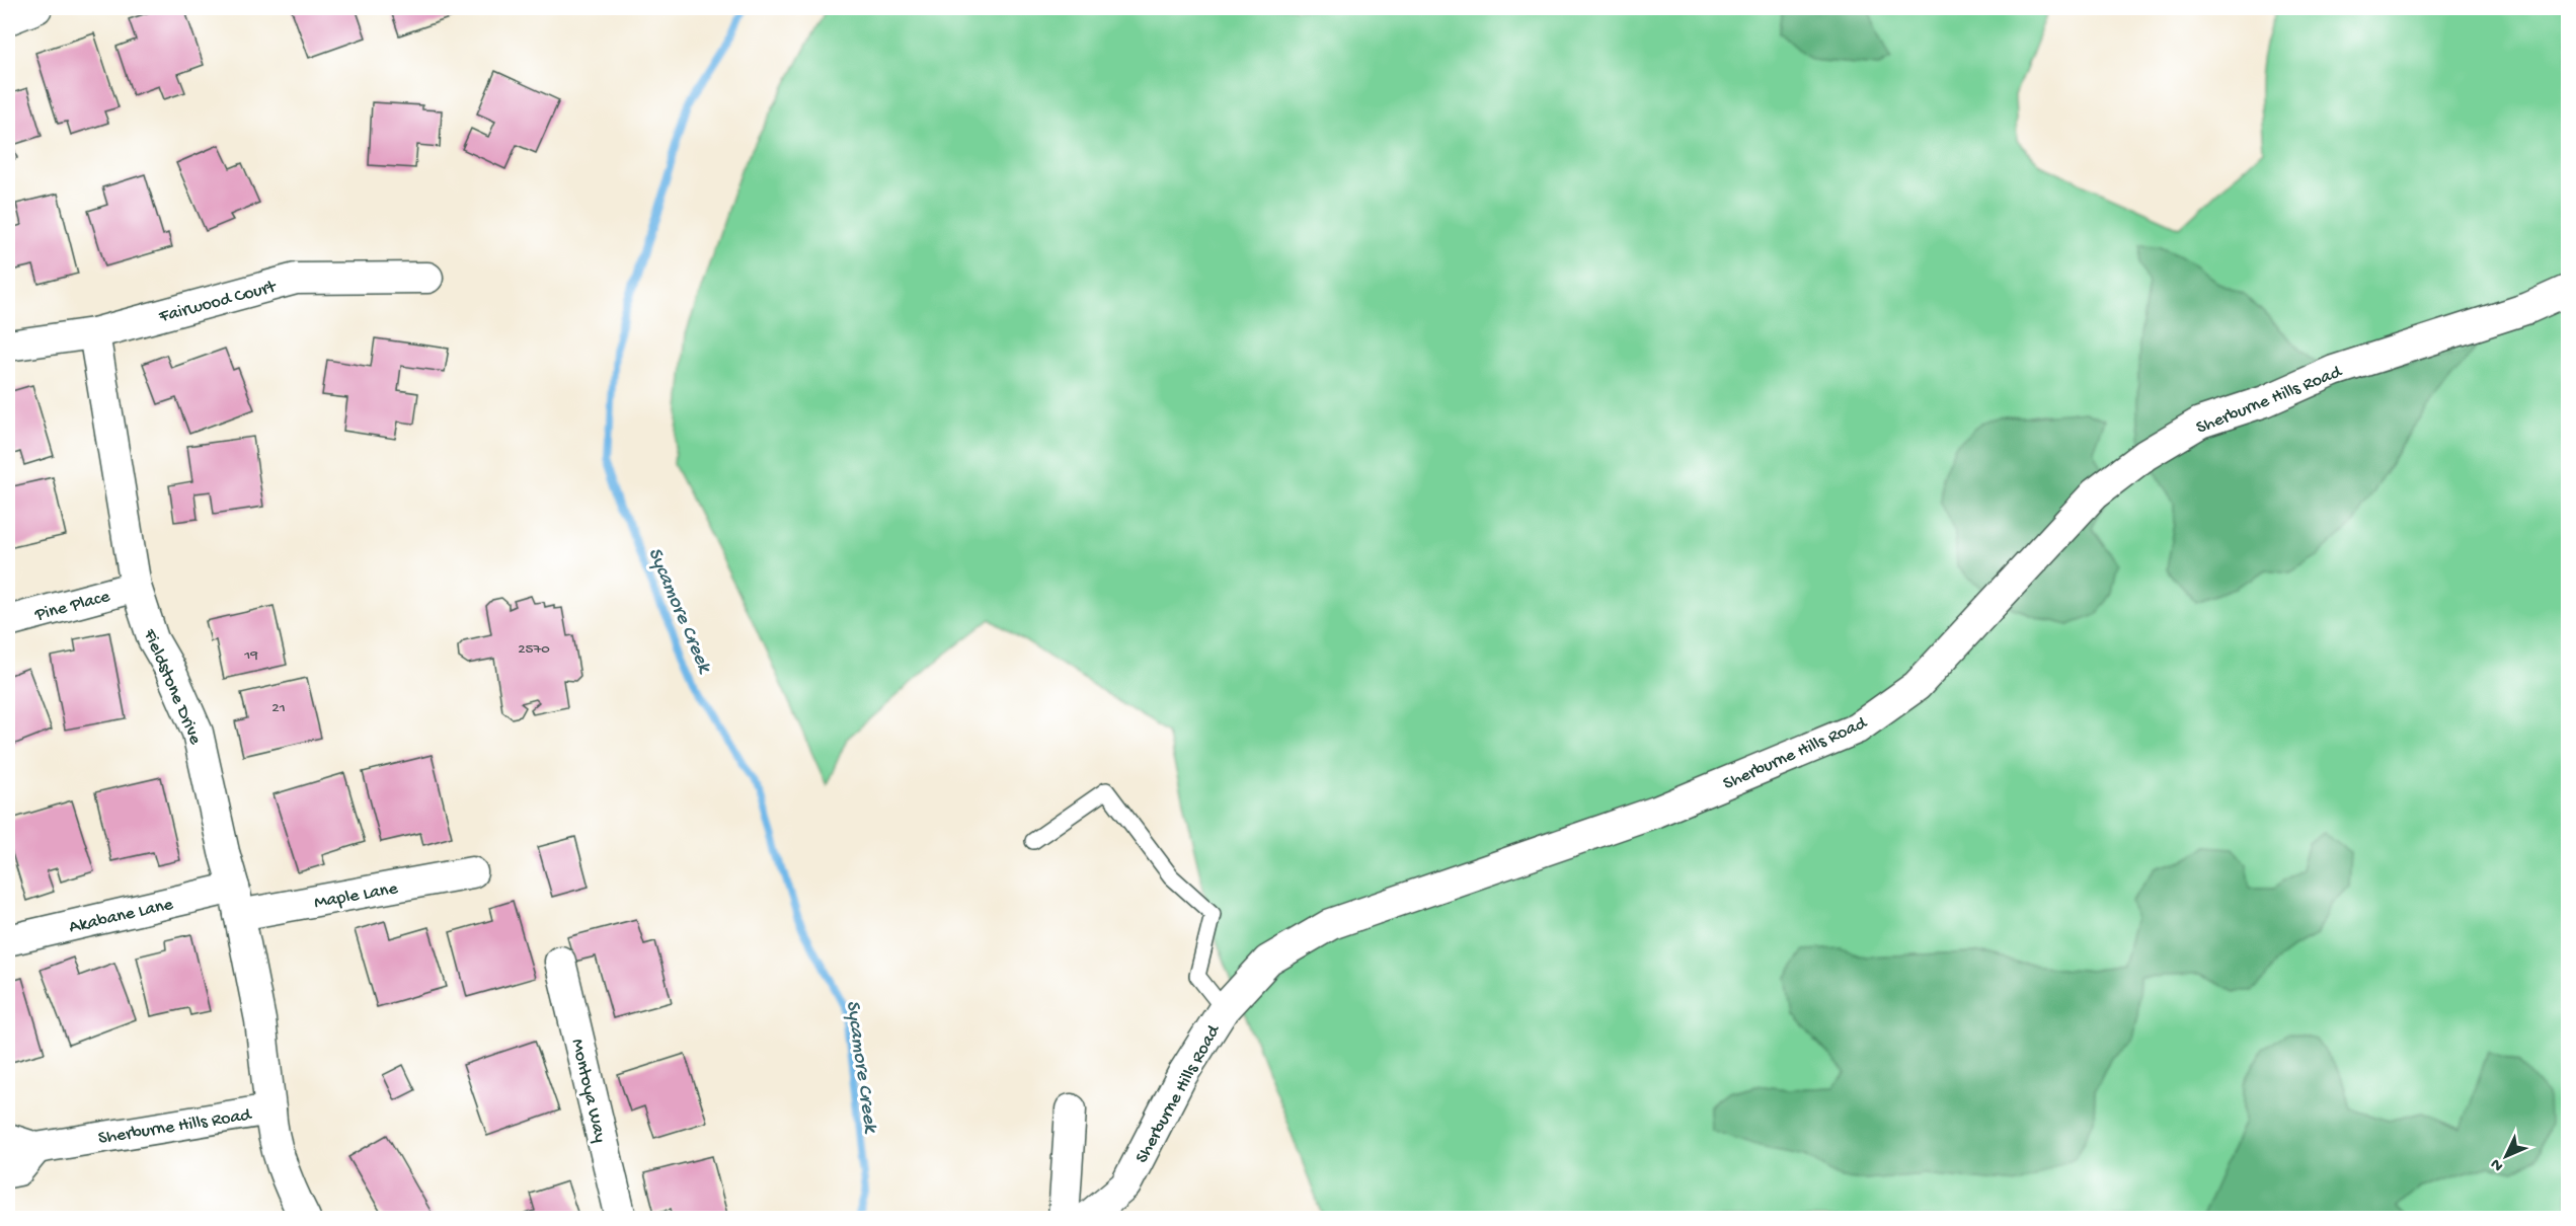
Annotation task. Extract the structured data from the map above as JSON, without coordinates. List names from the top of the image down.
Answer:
{
  "streets": {
    "street": [
      "Fairwood Court",
      "Sherburne Hills Road",
      "Pine Place",
      "Fieldstone Drive",
      "Maple Lane",
      "Akabane Lane",
      "Montoya Way"
    ]
  },
  "crossings": [
    ["Fairwood Court", "Fieldstone Drive"],
    ["Sherburne Hills Road", "Fieldstone Drive"],
    ["Pine Place", "Fieldstone Drive"],
    ["Fieldstone Drive", "Maple Lane"],
    ["Fieldstone Drive", "Akabane Lane"],
    ["Maple Lane", "Akabane Lane"]
  ],
  "water": ["Sycamore Creek"],
  "house_numbers": ["2570", "19", "21"],
  "north": "bottom left"
}
